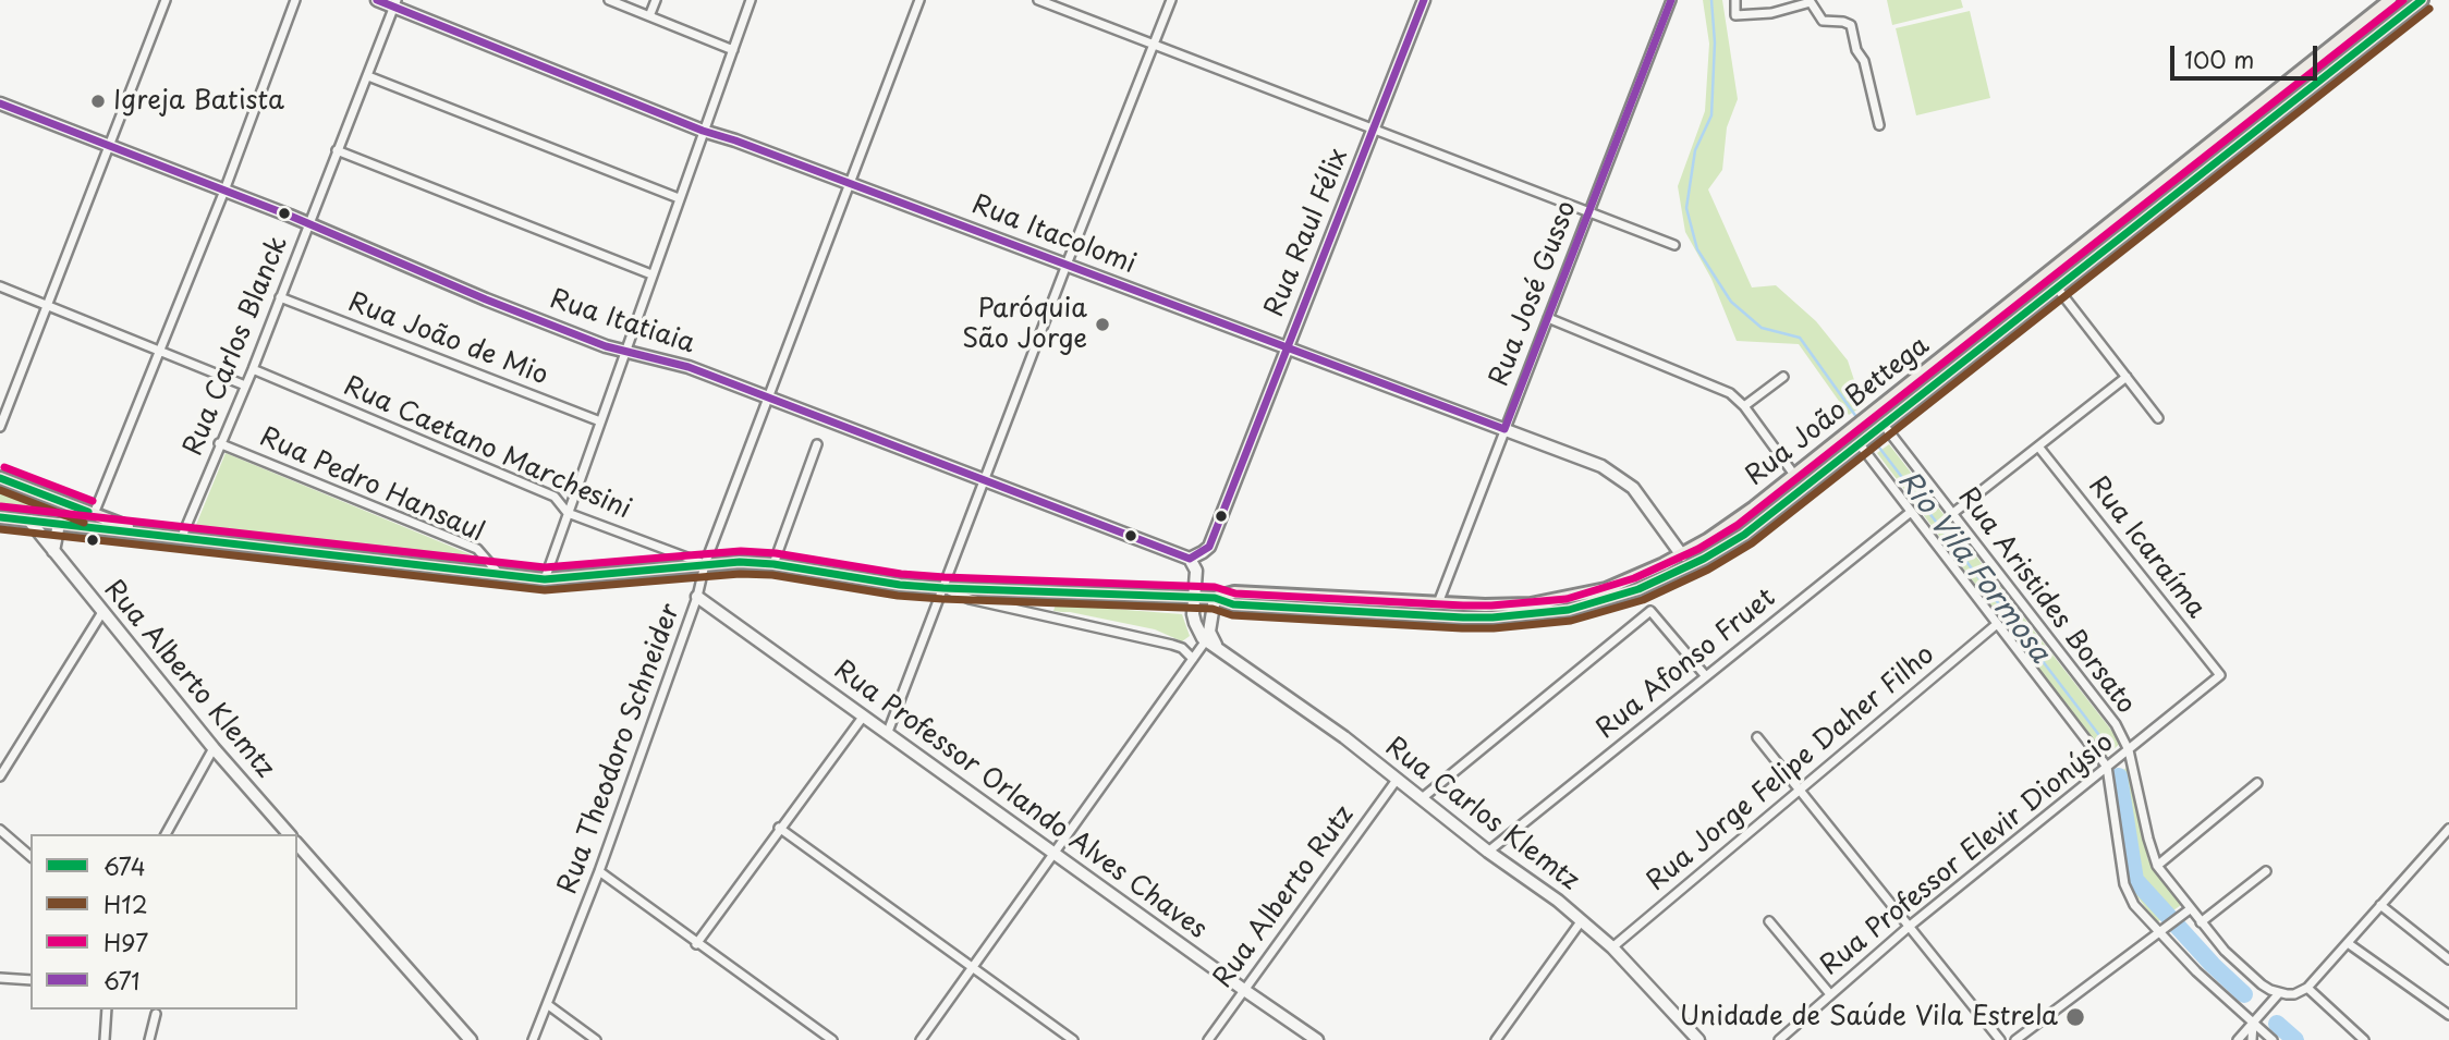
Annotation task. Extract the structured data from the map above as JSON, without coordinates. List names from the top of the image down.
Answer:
{
  "streets": {
    "main road": [
      "Rua Raul Félix",
      "Rua Itacolomi",
      "Rua Itatiaia",
      "Rua João Bettega",
      "Rua Alberto Klemtz",
      "Rua Professor Orlando Alves Chaves",
      "Rua Carlos Klemtz"
    ],
    "street": [
      "Rua José Gusso",
      "Rua João de Mio",
      "Rua Carlos Blanck",
      "Rua Caetano Marchesini",
      "Rua Pedro Hansaul",
      "Rua Icaraíma",
      "Rua Aristides Borsato",
      "Rua Afonso Fruet",
      "Rua Theodoro Schneider",
      "Rua Jorge Felipe Daher Filho",
      "Rua Professor Elevir Dionýsio",
      "Rua Alberto Rutz"
    ]
  },
  "crossings": [
    ["Rua Raul Félix", "Rua Itacolomi"],
    ["Rua Raul Félix", "Rua Itatiaia"],
    ["Rua Itacolomi", "Rua José Gusso"],
    ["Rua Itacolomi", "Rua Carlos Blanck"],
    ["Rua Itacolomi", "Rua João Bettega"],
    ["Rua Itacolomi", "Rua Theodoro Schneider"],
    ["Rua José Gusso", "Rua João Bettega"],
    ["Rua Itatiaia", "Rua Carlos Blanck"],
    ["Rua Itatiaia", "Rua Theodoro Schneider"],
    ["Rua João de Mio", "Rua Carlos Blanck"],
    ["Rua Carlos Blanck", "Rua João Bettega"],
    ["Rua Carlos Blanck", "Rua Caetano Marchesini"],
    ["Rua Carlos Blanck", "Rua Pedro Hansaul"],
    ["Rua João Bettega", "Rua Caetano Marchesini"],
    ["Rua João Bettega", "Rua Pedro Hansaul"],
    ["Rua João Bettega", "Rua Aristides Borsato"],
    ["Rua João Bettega", "Rua Alberto Klemtz"],
    ["Rua João Bettega", "Rua Theodoro Schneider"],
    ["Rua Caetano Marchesini", "Rua Theodoro Schneider"],
    ["Rua Icaraíma", "Rua Professor Elevir Dionýsio"],
    ["Rua Aristides Borsato", "Rua Afonso Fruet"],
    ["Rua Aristides Borsato", "Rua Jorge Felipe Daher Filho"],
    ["Rua Aristides Borsato", "Rua Professor Elevir Dionýsio"],
    ["Rua Afonso Fruet", "Rua Carlos Klemtz"],
    ["Rua Theodoro Schneider", "Rua Professor Orlando Alves Chaves"],
    ["Rua Jorge Felipe Daher Filho", "Rua Carlos Klemtz"],
    ["Rua Professor Orlando Alves Chaves", "Rua Alberto Rutz"],
    ["Rua Carlos Klemtz", "Rua Alberto Rutz"]
  ],
  "water": ["Rio Vila Formosa"],
  "places": ["Igreja Batista", "Paróquia São Jorge", "Unidade de Saúde Vila Estrela"],
  "lines": [
    "transit line 674",
    "transit line H97",
    "transit line 671",
    "transit line H12"
  ],
  "legend": [
    "674",
    "H12",
    "H97",
    "671"
  ],
  "scale_bar": "100 m"
}
